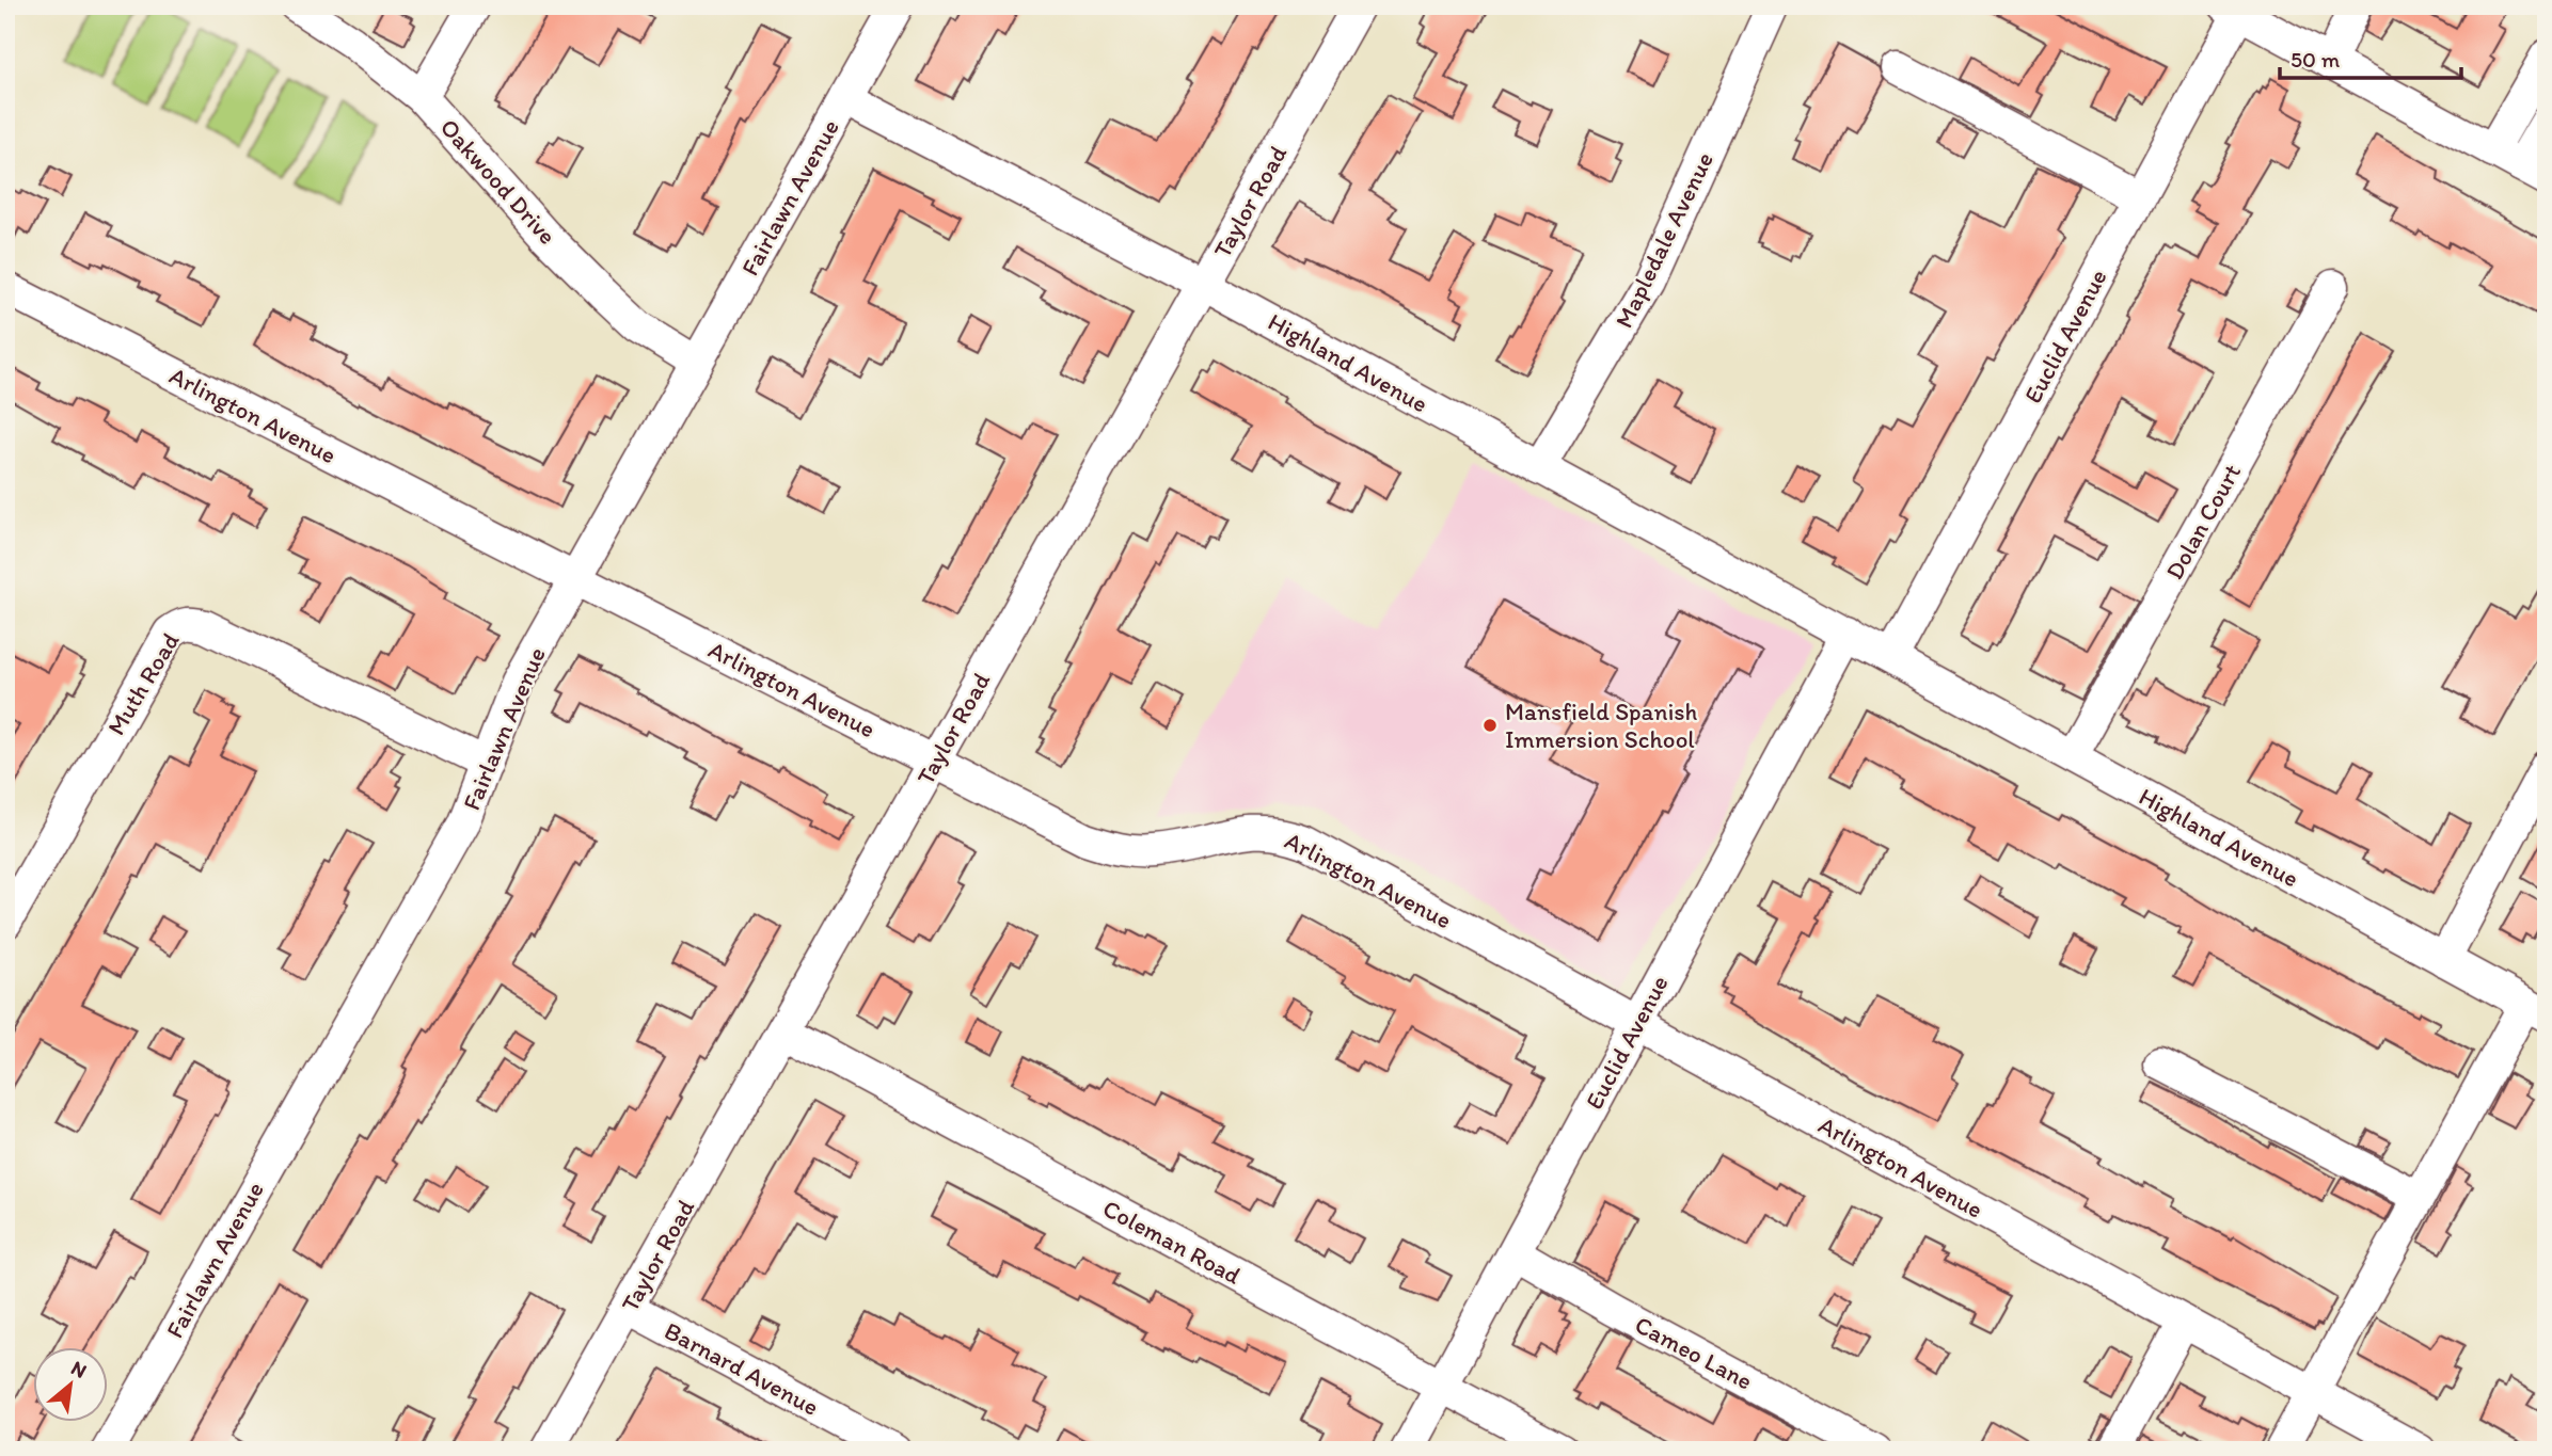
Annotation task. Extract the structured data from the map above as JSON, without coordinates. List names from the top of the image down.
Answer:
{
  "streets": {
    "street": [
      "Oakwood Drive",
      "Fairlawn Avenue",
      "Taylor Road",
      "Mapledale Avenue",
      "Euclid Avenue",
      "Highland Avenue",
      "Arlington Avenue",
      "Dolan Court",
      "Muth Road",
      "Coleman Road",
      "Cameo Lane",
      "Barnard Avenue"
    ]
  },
  "crossings": [
    ["Oakwood Drive", "Fairlawn Avenue"],
    ["Fairlawn Avenue", "Highland Avenue"],
    ["Fairlawn Avenue", "Arlington Avenue"],
    ["Fairlawn Avenue", "Muth Road"],
    ["Taylor Road", "Highland Avenue"],
    ["Taylor Road", "Arlington Avenue"],
    ["Taylor Road", "Coleman Road"],
    ["Taylor Road", "Barnard Avenue"],
    ["Mapledale Avenue", "Highland Avenue"],
    ["Euclid Avenue", "Highland Avenue"],
    ["Euclid Avenue", "Arlington Avenue"],
    ["Euclid Avenue", "Coleman Road"],
    ["Euclid Avenue", "Cameo Lane"],
    ["Highland Avenue", "Dolan Court"]
  ],
  "places": ["Mansfield Spanish Immersion School"],
  "scale_bar": "50 m",
  "north": "top right"
}
